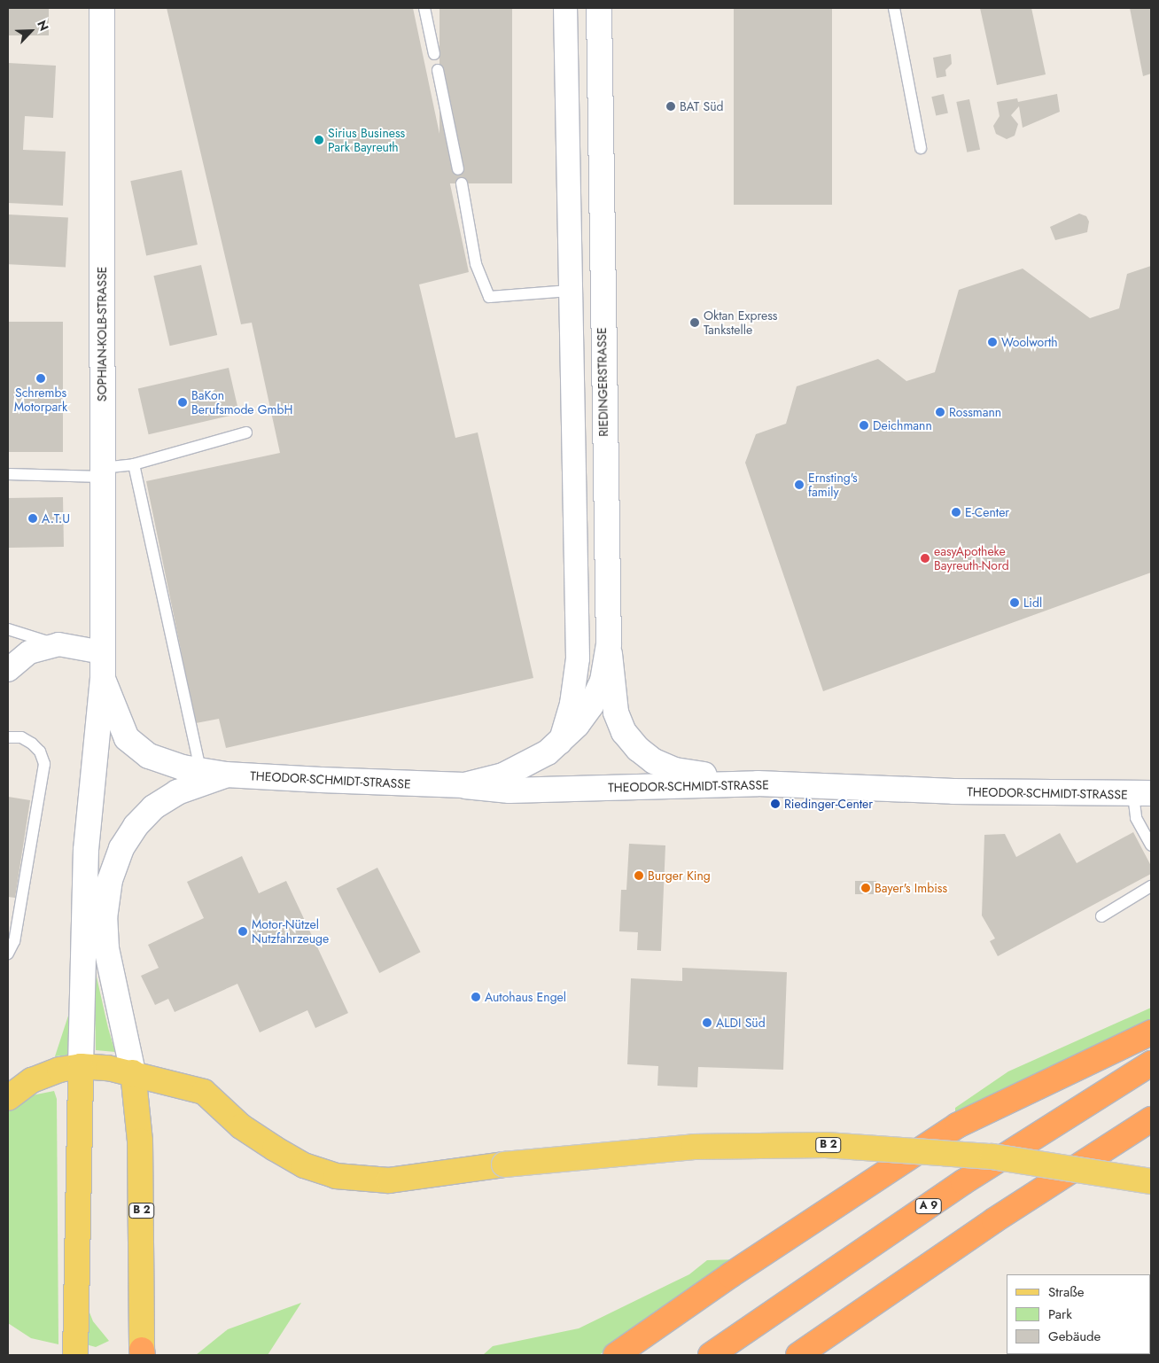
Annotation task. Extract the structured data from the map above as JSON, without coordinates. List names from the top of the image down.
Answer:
{
  "streets": {
    "highway": ["A 9"],
    "main road": [
      "SOPHIAN-KOLB-STRASSE",
      "RIEDINGERSTRASSE",
      "THEODOR-SCHMIDT-STRASSE",
      "B 2"
    ]
  },
  "crossings": [
    ["SOPHIAN-KOLB-STRASSE", "THEODOR-SCHMIDT-STRASSE"],
    ["RIEDINGERSTRASSE", "THEODOR-SCHMIDT-STRASSE"]
  ],
  "places": [
    "BAT Süd",
    "Sirius Business Park Bayreuth",
    "Oktan Express Tankstelle",
    "Woolworth",
    "Schrembs Motorpark",
    "BaKon Berufsmode GmbH",
    "Rossmann",
    "Deichmann",
    "Ernsting's family",
    "E-Center",
    "A.T.U",
    "easyApotheke Bayreuth-Nord",
    "Lidl",
    "Riedinger-Center",
    "Burger King",
    "Bayer's Imbiss",
    "Motor-Nützel Nutzfahrzeuge",
    "Autohaus Engel",
    "ALDI Süd"
  ],
  "legend": ["Straße", "Park", "Gebäude"],
  "north": "top right"
}
